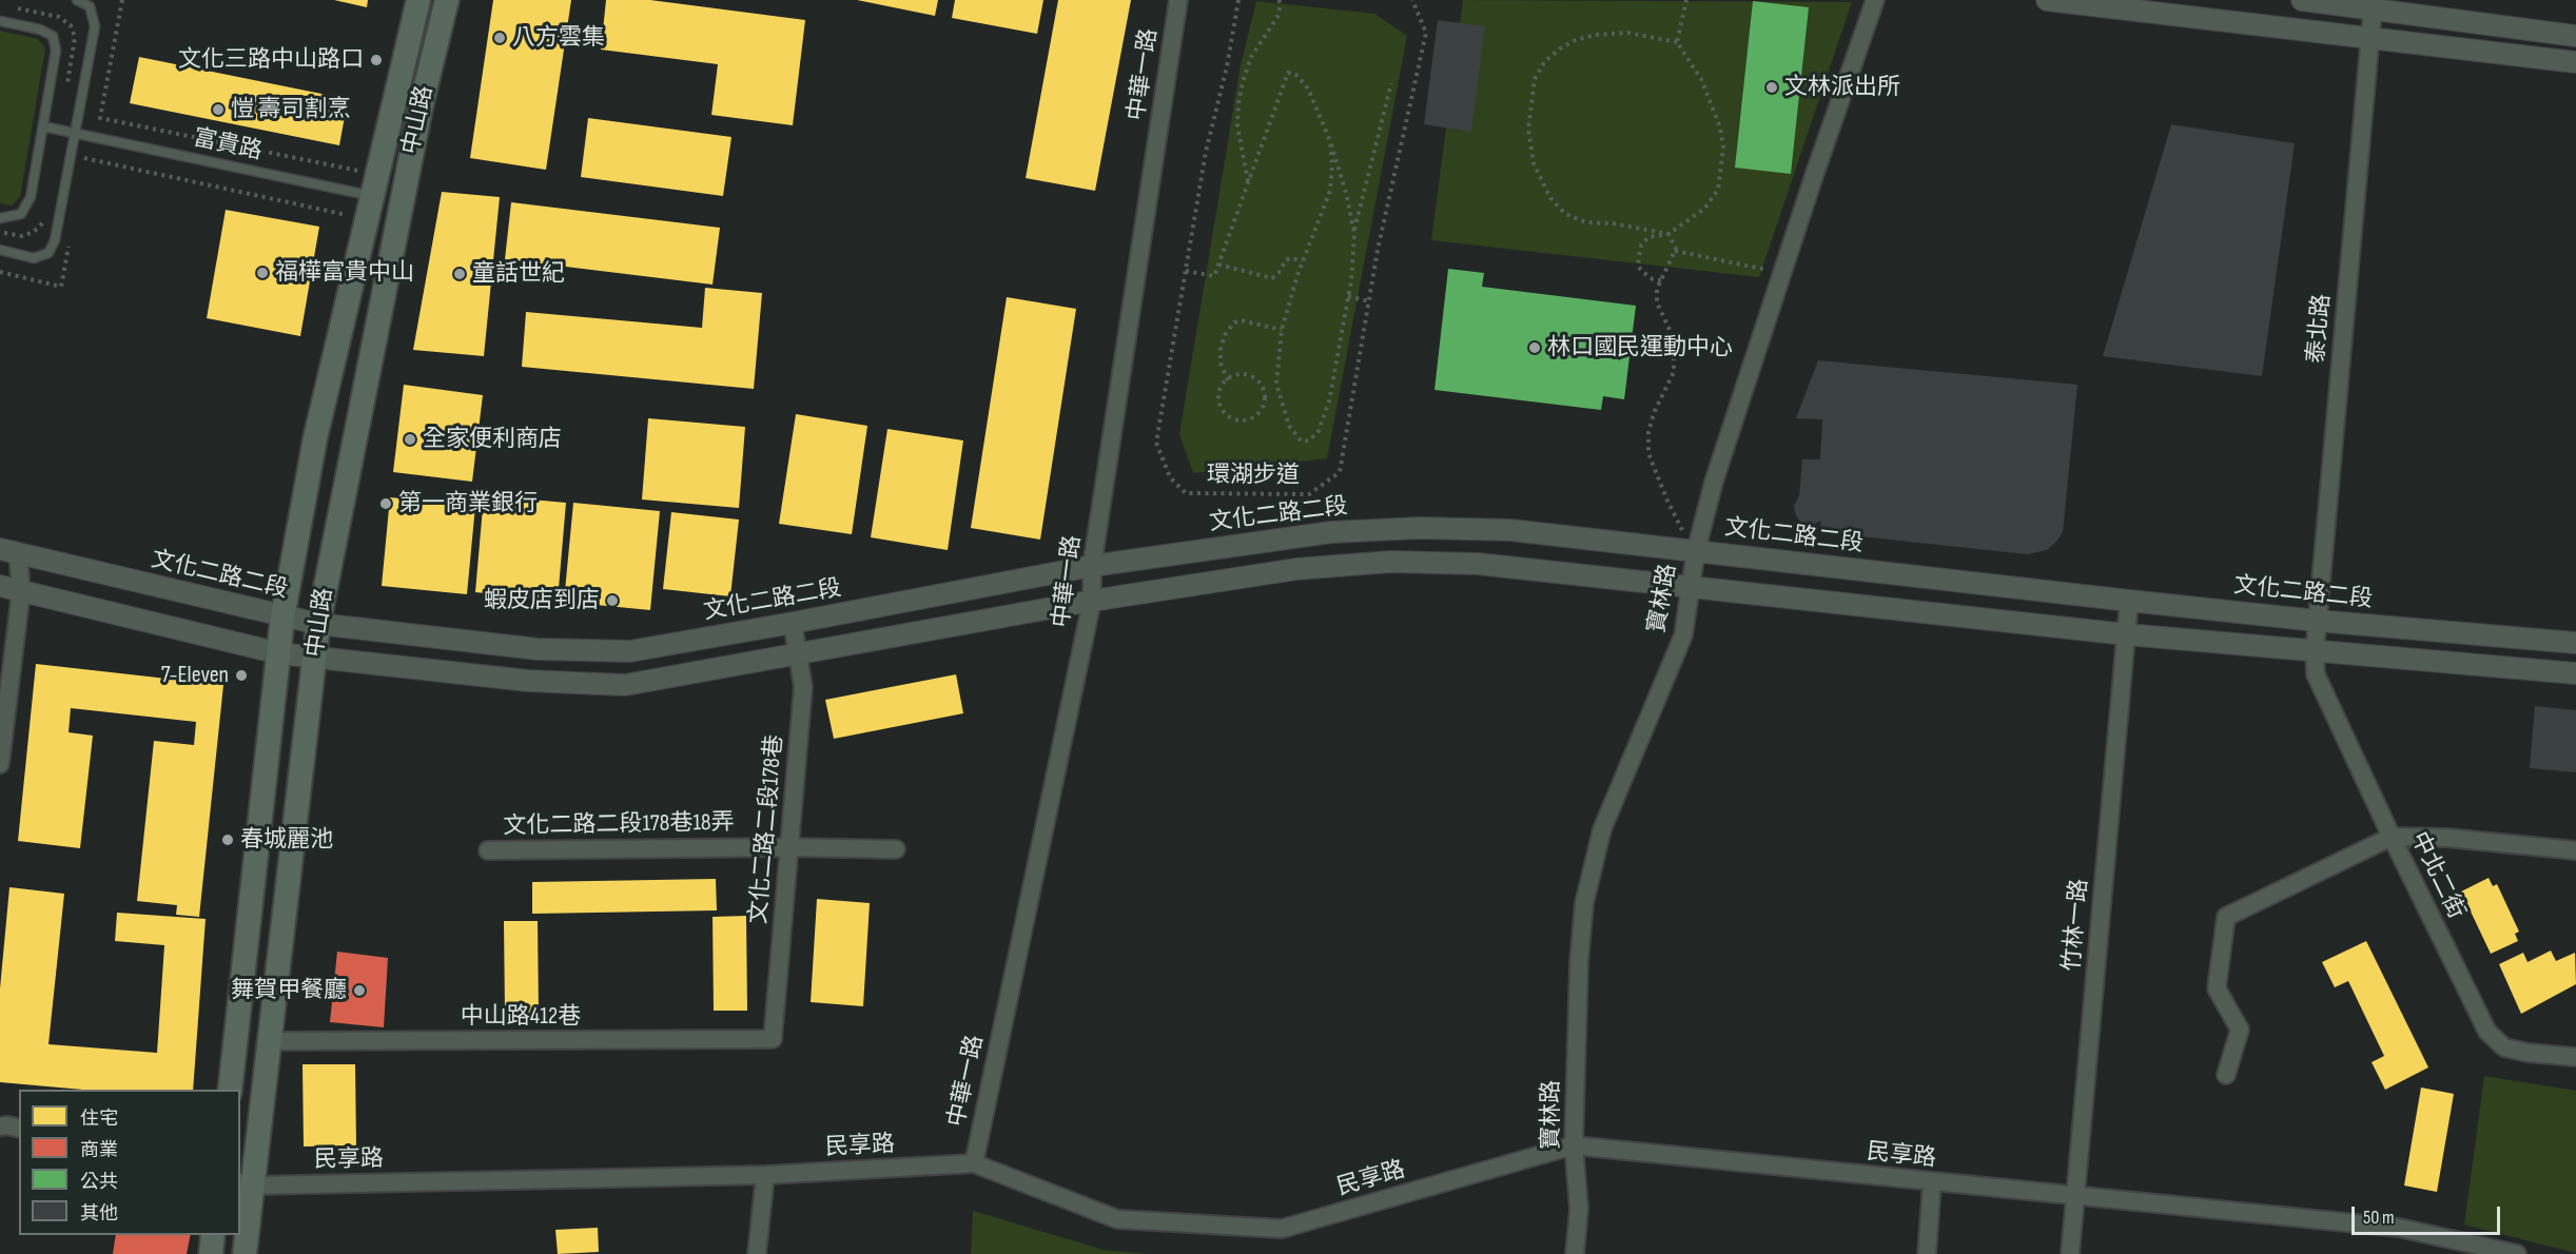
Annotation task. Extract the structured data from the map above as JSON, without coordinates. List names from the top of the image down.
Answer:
{
  "streets": {
    "main road": ["中山路"],
    "street": [
      "中華一路",
      "泰北路",
      "文化二路二段",
      "寶林路",
      "文化二路二段178巷18弄",
      "文化二路二段178巷",
      "中北二街",
      "竹林一路",
      "中山路412巷",
      "民享路"
    ],
    "lane": ["富貴路"],
    "path": ["環湖步道"]
  },
  "crossings": [
    ["中華一路", "文化二路二段"],
    ["中華一路", "民享路"],
    ["中山路", "富貴路"],
    ["中山路", "文化二路二段"],
    ["中山路", "中山路412巷"],
    ["中山路", "民享路"],
    ["泰北路", "文化二路二段"],
    ["泰北路", "中北二街"],
    ["文化二路二段", "寶林路"],
    ["文化二路二段", "文化二路二段178巷"],
    ["文化二路二段", "竹林一路"],
    ["寶林路", "民享路"],
    ["文化二路二段178巷18弄", "文化二路二段178巷"],
    ["文化二路二段178巷", "中山路412巷"],
    ["竹林一路", "民享路"]
  ],
  "places": [
    "八方雲集",
    "文化三路中山路口",
    "文林派出所",
    "愷 壽司割烹",
    "福樺富貴中山",
    "童話世紀",
    "林口國民運動中心",
    "全家便利商店",
    "第一商業銀行",
    "蝦皮店到店",
    "7-Eleven",
    "春城麗池",
    "舞賀甲餐廳"
  ],
  "legend": [
    "住宅",
    "商業",
    "公共",
    "其他"
  ],
  "scale_bar": "50 m"
}
